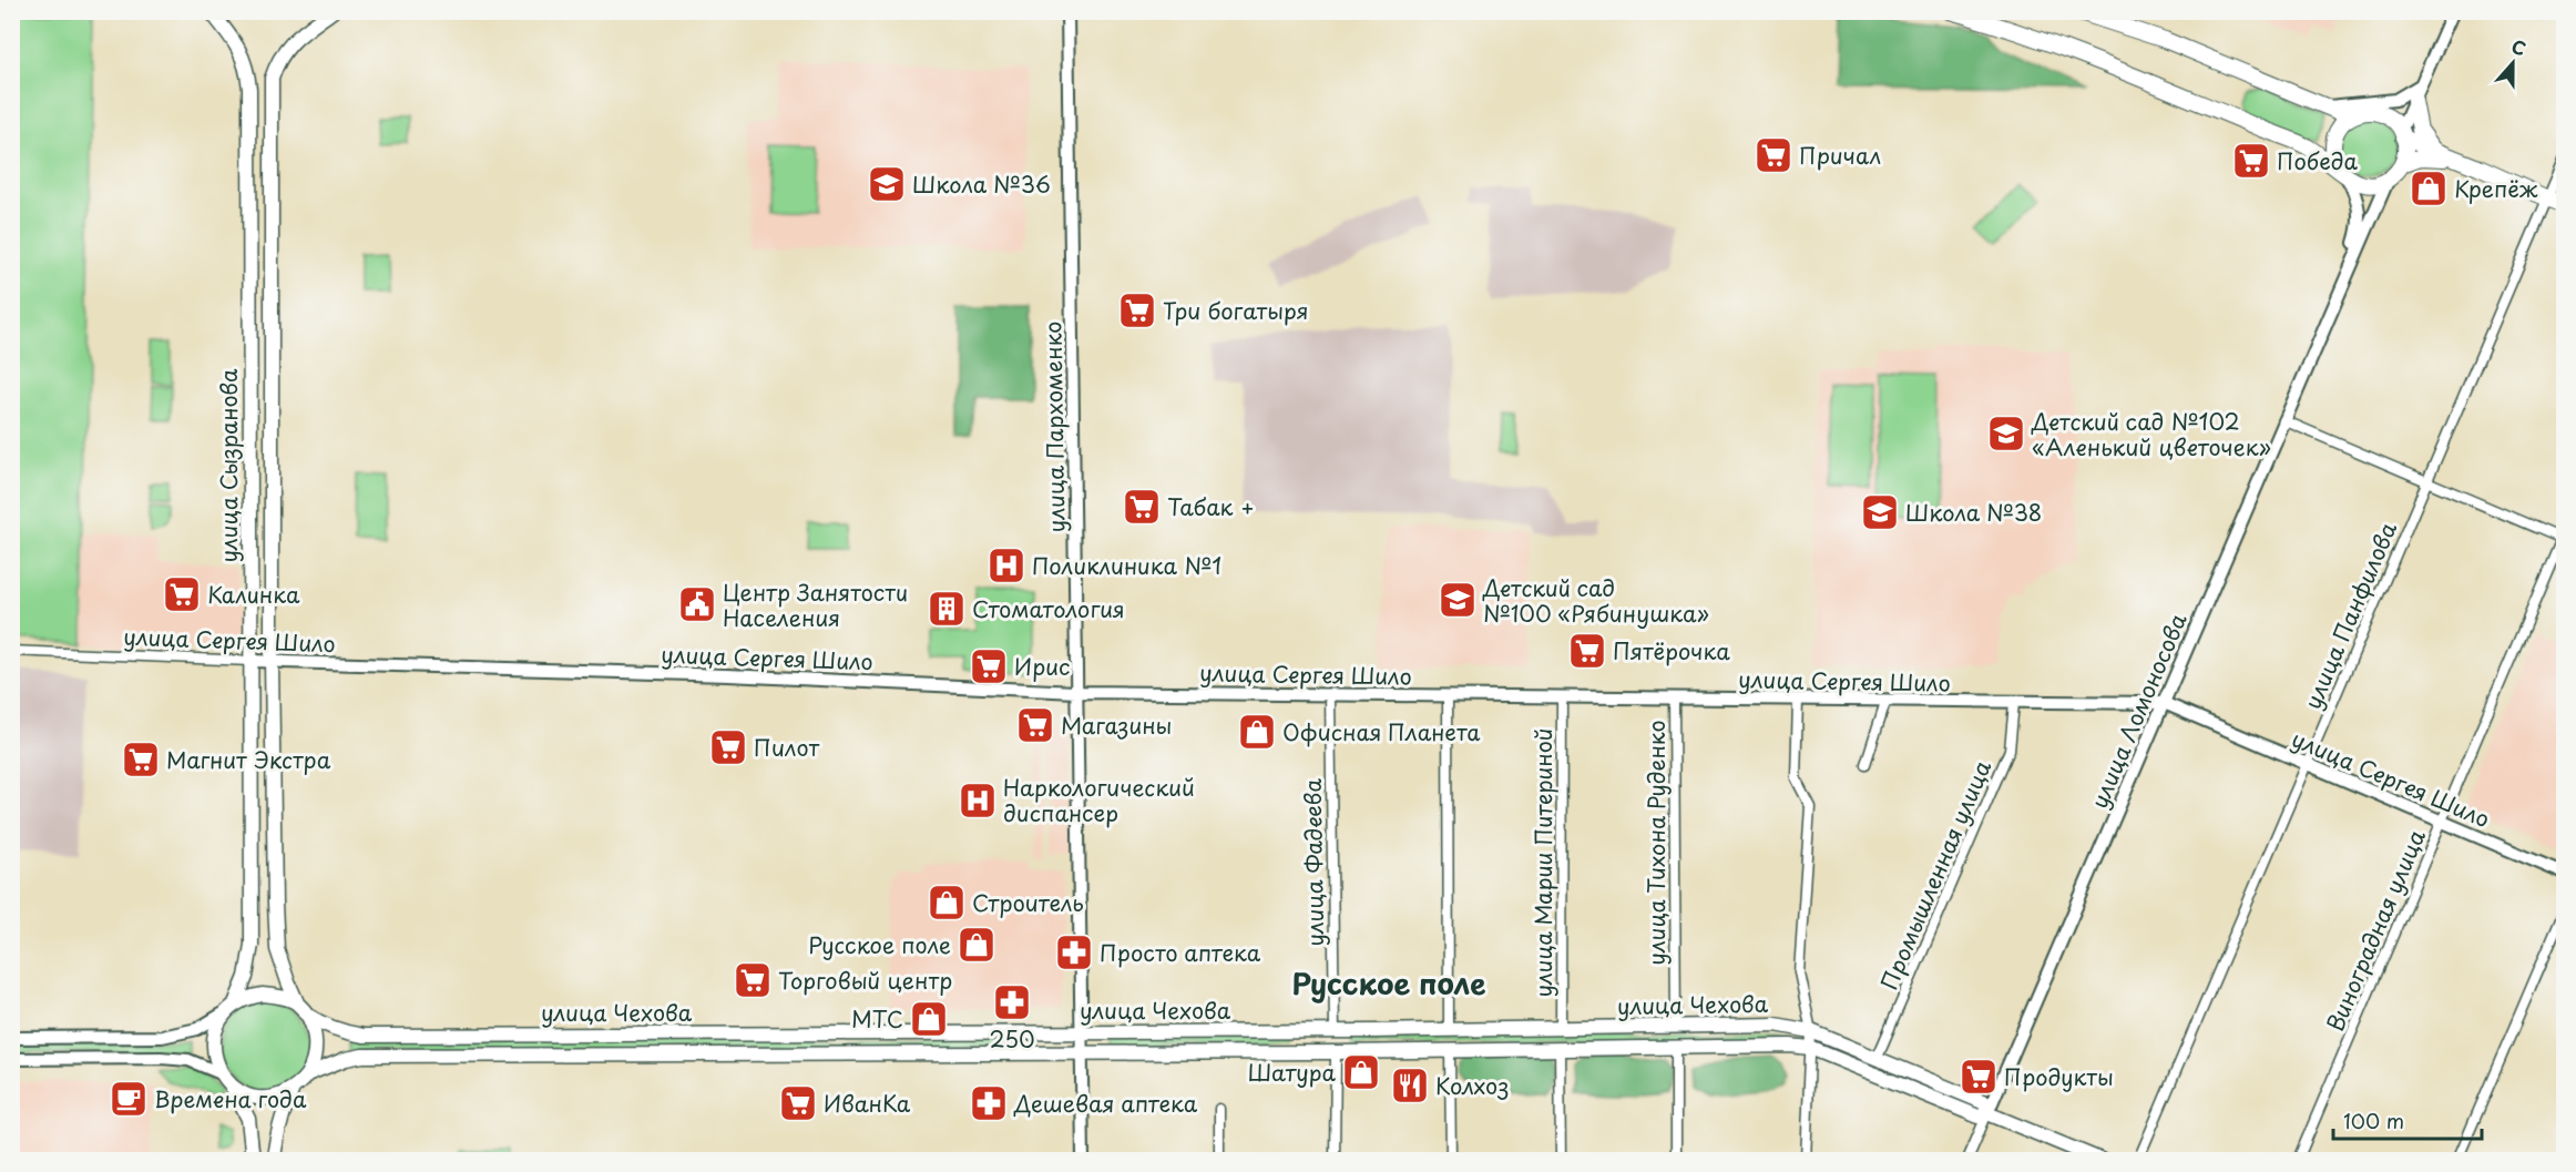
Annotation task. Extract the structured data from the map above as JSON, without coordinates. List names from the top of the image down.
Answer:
{
  "streets": {
    "main road": ["улица Сызранова", "улица Чехова"],
    "street": [
      "улица Пархоменко",
      "улица Панфилова",
      "улица Сергея Шило",
      "улица Ломоносова",
      "улица Тихона Руденко",
      "улица Фадеева",
      "улица Марии Питериной",
      "Промышленная улица",
      "Виноградная улица"
    ]
  },
  "crossings": [
    ["улица Пархоменко", "улица Сергея Шило"],
    ["улица Пархоменко", "улица Чехова"],
    ["улица Сызранова", "улица Сергея Шило"],
    ["улица Сызранова", "улица Чехова"],
    ["улица Панфилова", "улица Сергея Шило"],
    ["улица Сергея Шило", "улица Ломоносова"],
    ["улица Сергея Шило", "улица Тихона Руденко"],
    ["улица Сергея Шило", "улица Фадеева"],
    ["улица Сергея Шило", "улица Марии Питериной"],
    ["улица Сергея Шило", "Промышленная улица"],
    ["улица Сергея Шило", "Виноградная улица"],
    ["улица Ломоносова", "улица Чехова"],
    ["улица Тихона Руденко", "улица Чехова"],
    ["улица Фадеева", "улица Чехова"],
    ["улица Марии Питериной", "улица Чехова"],
    ["Промышленная улица", "улица Чехова"]
  ],
  "districts": ["Русское поле"],
  "places": {
    "supermarket": [
      "Причал",
      "Победа",
      "Три богатыря",
      "Табак +",
      "Калинка",
      "Пятёрочка",
      "Ирис",
      "Магазины",
      "Пилот",
      "Магнит Экстра",
      "Торговый центр",
      "Продукты",
      "ИванКа"
    ],
    "school or university": [
      "Школа №36",
      "Детский сад №102 «Аленький цветочек»",
      "Школа №38",
      "Детский сад №100 «Рябинушка»"
    ],
    "shop": [
      "Крепёж",
      "Офисная Планета",
      "Строитель",
      "Русское поле",
      "МТС",
      "Шатура"
    ],
    "hospital": ["Поликлиника №1", "Наркологический диспансер"],
    "public building": ["Центр Занятости Населения"],
    "building": ["Стоматология"],
    "pharmacy": ["Просто аптека", "250", "Дешевая аптека"],
    "restaurant": ["Колхоз"],
    "cafe": ["Времена года"]
  },
  "scale_bar": "100 m",
  "north": "top"
}
